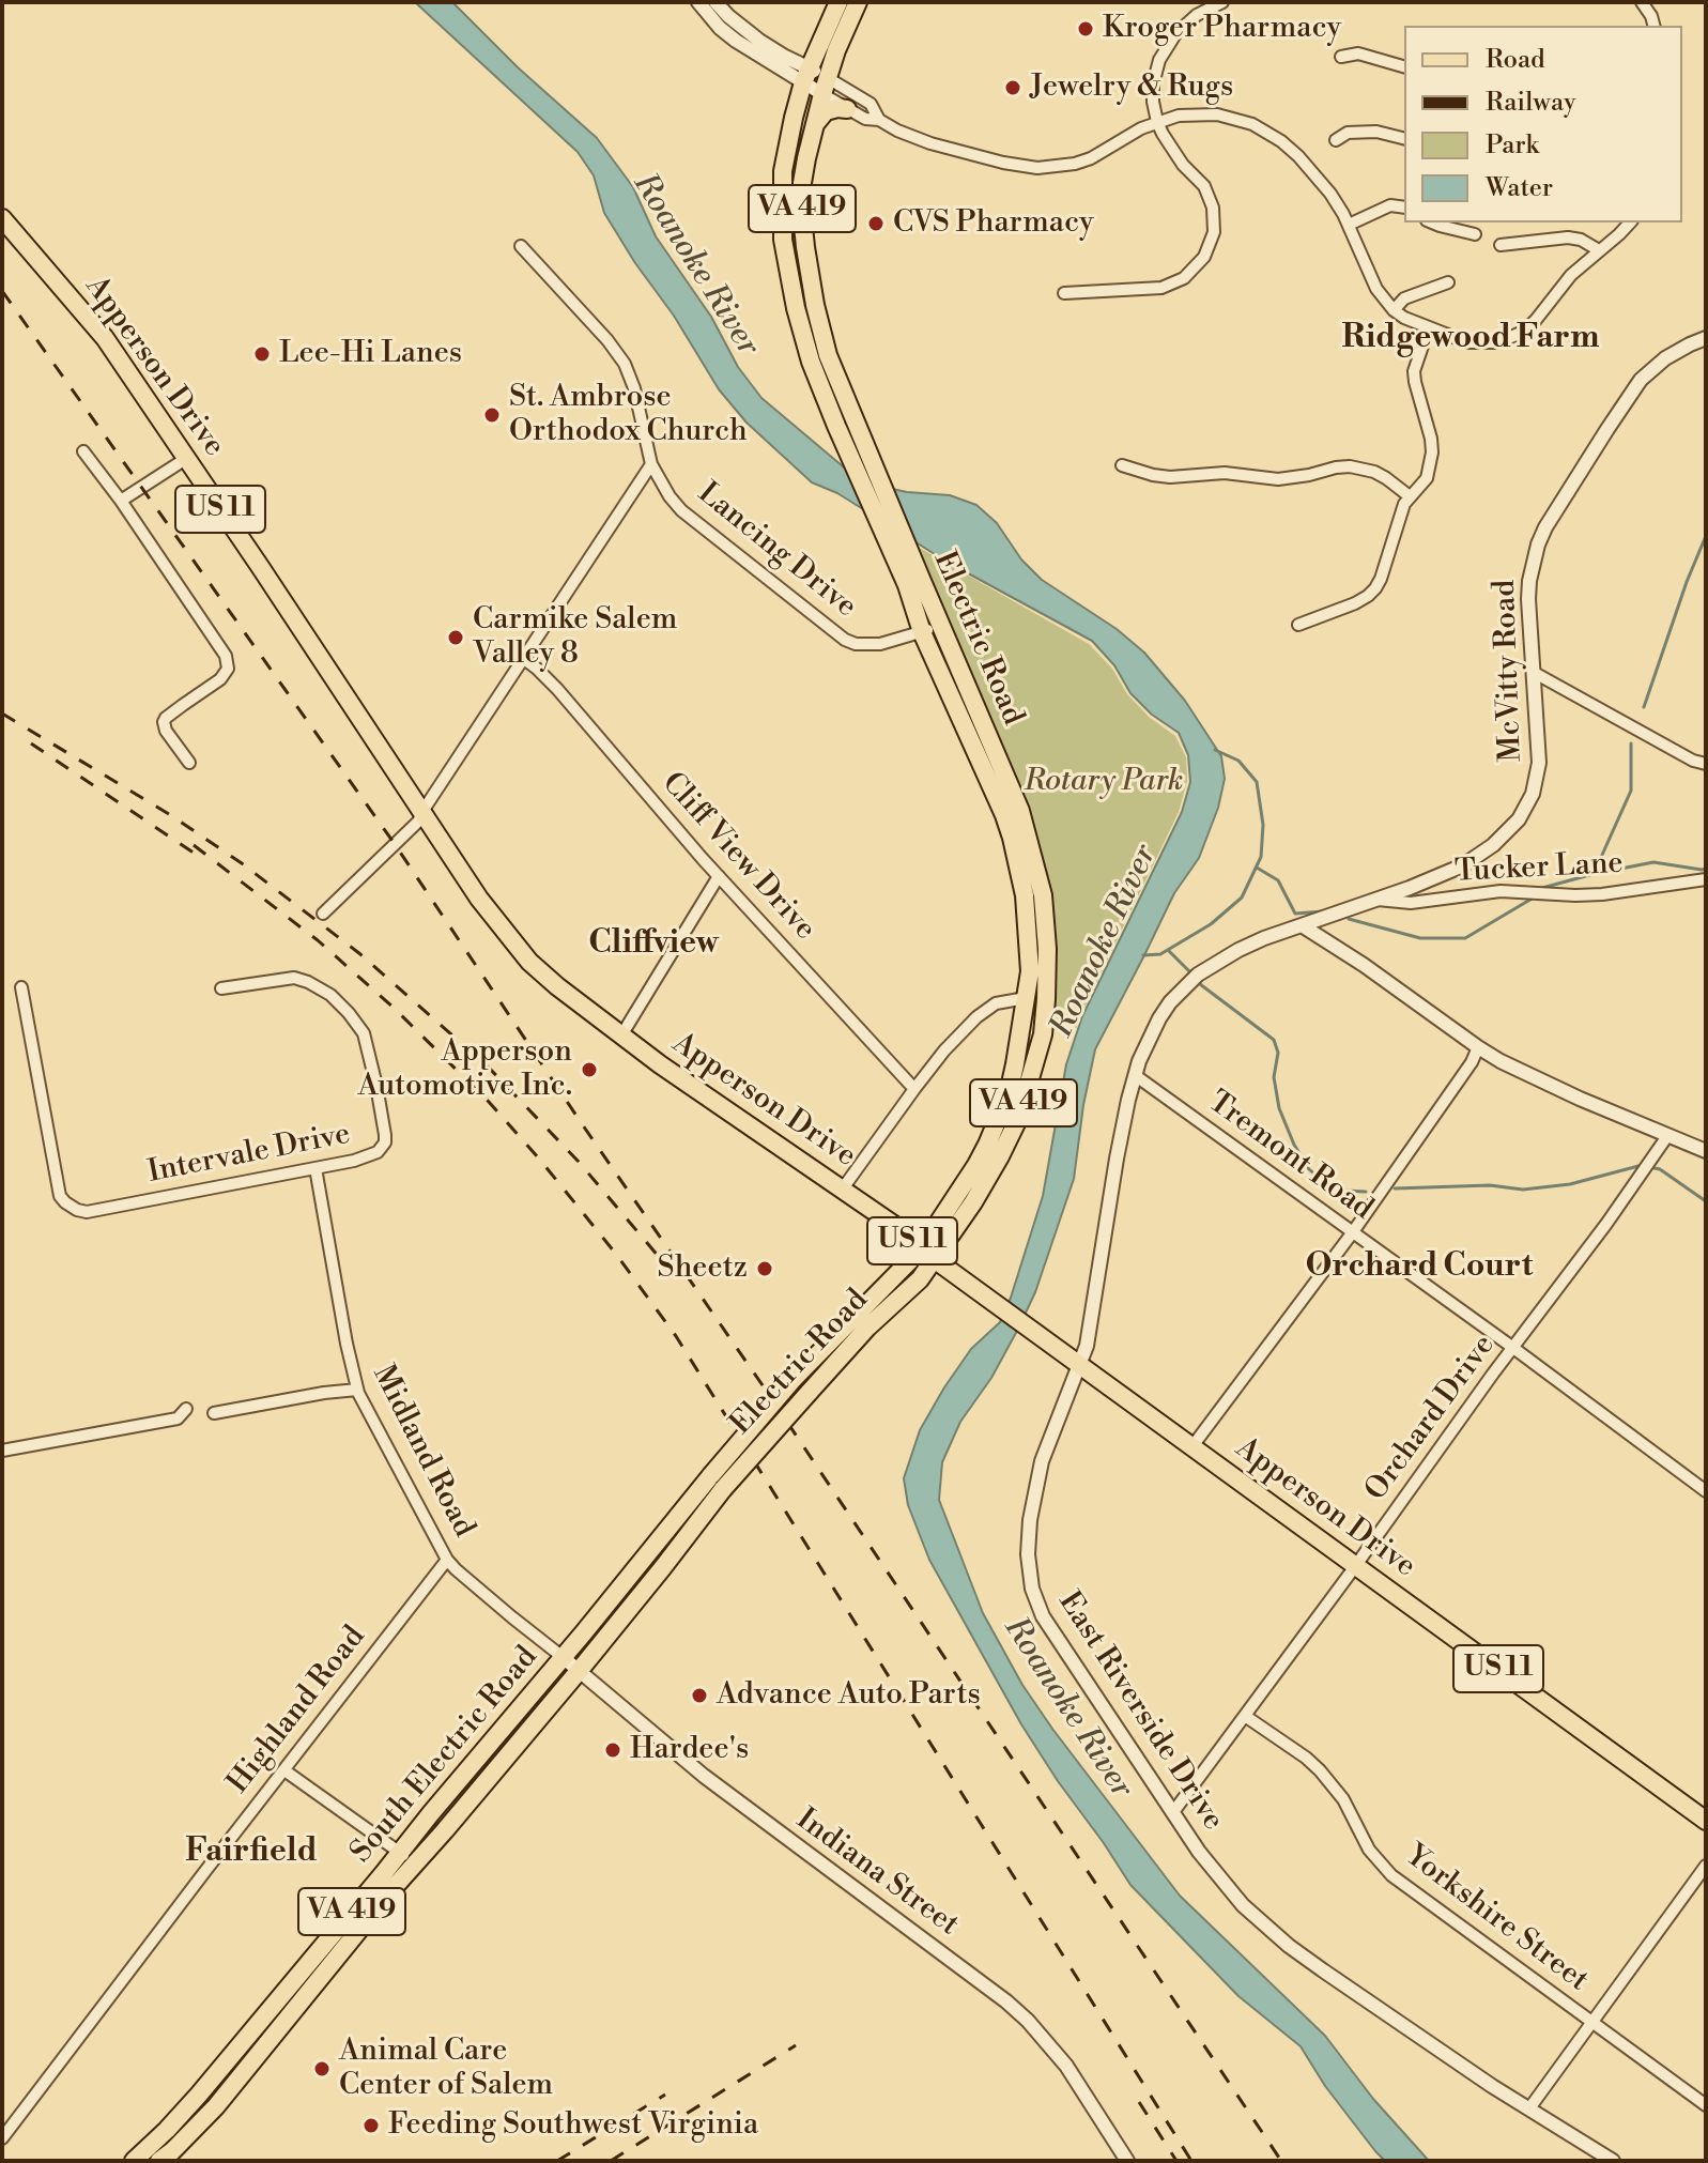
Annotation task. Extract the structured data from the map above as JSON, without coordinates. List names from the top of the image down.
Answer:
{
  "streets": {
    "main road": [
      "VA 419",
      "Apperson Drive",
      "US 11",
      "Electric Road",
      "South Electric Road"
    ],
    "street": [
      "Lancing Drive",
      "McVitty Road",
      "Cliff View Drive",
      "Tucker Lane",
      "Intervale Drive",
      "Tremont Road",
      "Orchard Drive",
      "Midland Road",
      "Highland Road",
      "East Riverside Drive",
      "Indiana Street",
      "Yorkshire Street"
    ]
  },
  "crossings": [
    ["Apperson Drive", "Electric Road"],
    ["Apperson Drive", "Orchard Drive"],
    ["Apperson Drive", "East Riverside Drive"],
    ["Lancing Drive", "Electric Road"],
    ["Electric Road", "Midland Road"],
    ["Electric Road", "South Electric Road"],
    ["Electric Road", "Indiana Street"],
    ["McVitty Road", "Tucker Lane"],
    ["McVitty Road", "East Riverside Drive"],
    ["Intervale Drive", "Midland Road"],
    ["Tremont Road", "Orchard Drive"],
    ["Tremont Road", "East Riverside Drive"],
    ["Orchard Drive", "East Riverside Drive"],
    ["Orchard Drive", "Yorkshire Street"],
    ["Midland Road", "Highland Road"],
    ["Midland Road", "South Electric Road"],
    ["Midland Road", "Indiana Street"],
    ["South Electric Road", "Indiana Street"]
  ],
  "districts": [
    "Ridgewood Farm",
    "Cliffview",
    "Orchard Court",
    "Fairfield"
  ],
  "water": ["Roanoke River"],
  "parks": ["Rotary Park"],
  "places": [
    "Kroger Pharmacy",
    "Jewelry & Rugs",
    "CVS Pharmacy",
    "Lee-Hi Lanes",
    "St. Ambrose Orthodox Church",
    "Carmike Salem Valley 8",
    "Apperson Automotive Inc.",
    "Sheetz",
    "Advance Auto Parts",
    "Hardee's",
    "Animal Care Center of Salem",
    "Feeding Southwest Virginia"
  ],
  "legend": [
    "Road",
    "Railway",
    "Park",
    "Water"
  ]
}
